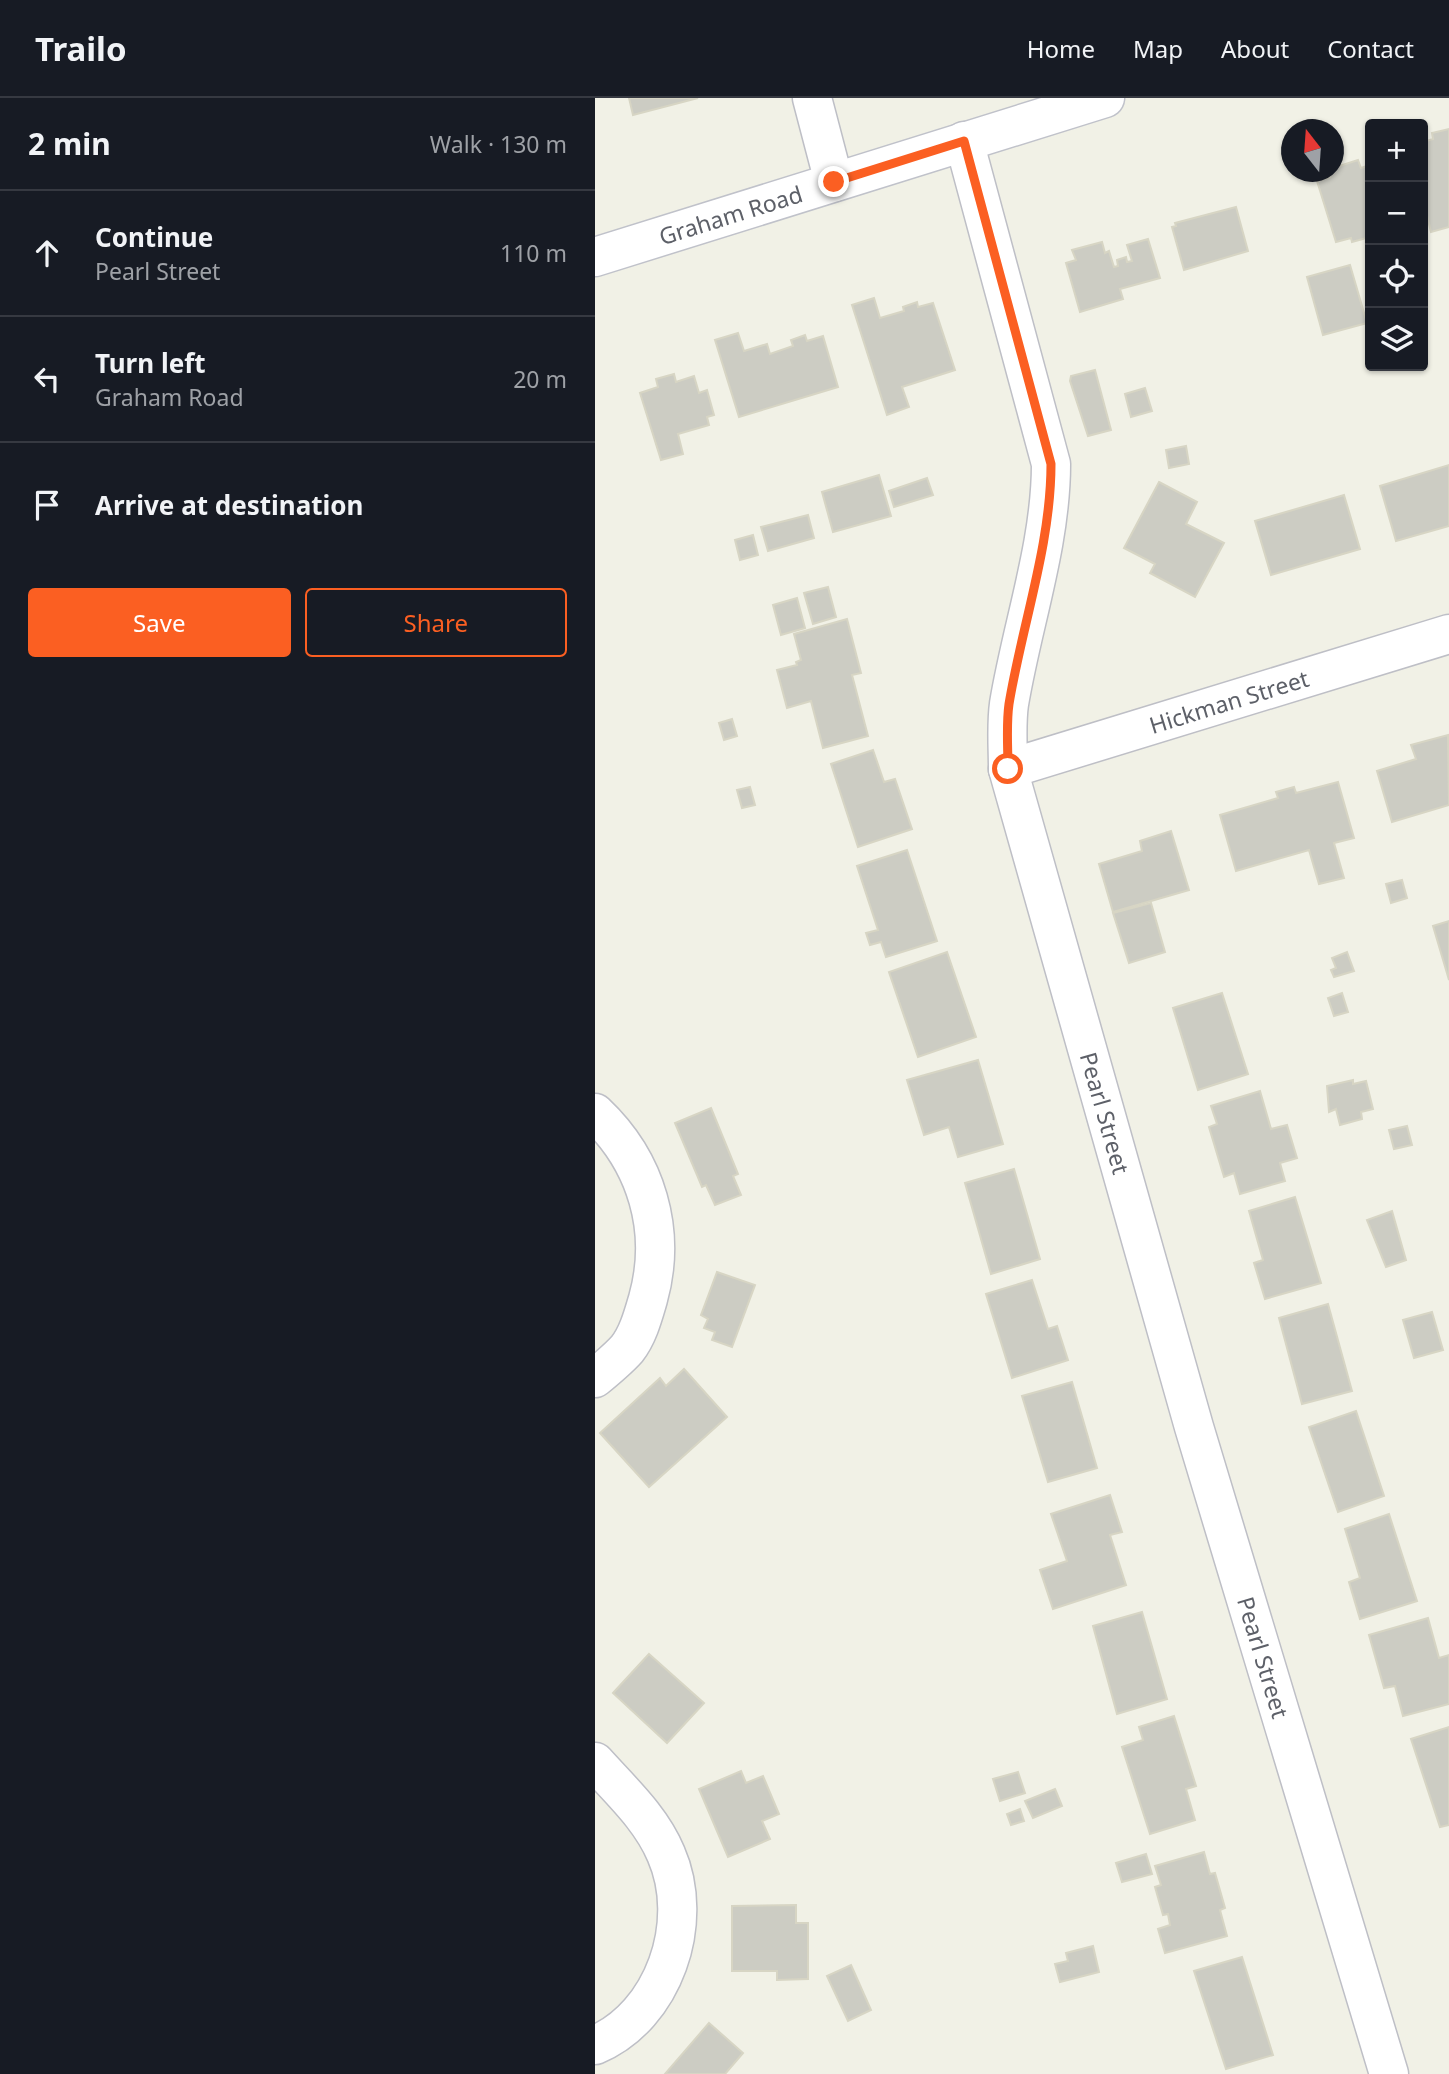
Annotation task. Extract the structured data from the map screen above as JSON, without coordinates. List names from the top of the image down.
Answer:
{
  "streets": {
    "street": ["Graham Road", "Hickman Street", "Pearl Street"]
  },
  "crossings": [
    ["Graham Road", "Pearl Street"],
    ["Hickman Street", "Pearl Street"]
  ],
  "north": "top",
  "page": {
    "header": "Trailo",
    "nav": [
      "Home",
      "Map",
      "About",
      "Contact"
    ],
    "heading": ["2 min", "Walk · 130 m"],
    "map_buttons": ["+", "−"],
    "list": [
      ["Continue", "Pearl Street", "110 m"],
      ["Turn left", "Graham Road", "20 m"],
      "Arrive at destination"
    ],
    "buttons": ["Save", "Share"]
  }
}
